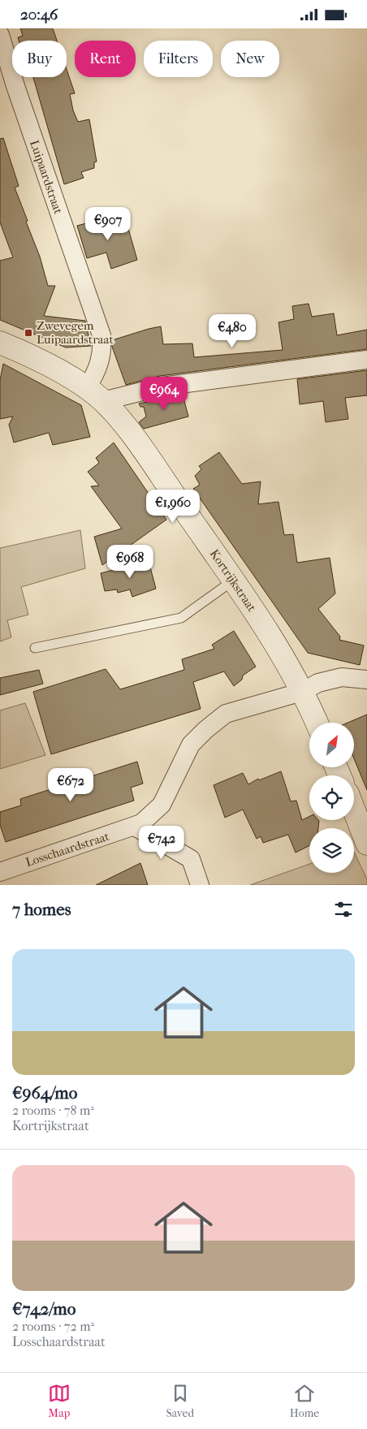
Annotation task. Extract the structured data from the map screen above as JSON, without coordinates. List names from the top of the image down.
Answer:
{
  "streets": {
    "main road": ["Kortrijkstraat"],
    "street": ["Luipaardstraat", "Losschaardstraat"]
  },
  "crossings": [
    ["Luipaardstraat", "Kortrijkstraat"],
    ["Kortrijkstraat", "Losschaardstraat"]
  ],
  "places": {
    "transit": ["Zwevegem Luipaardstraat"]
  },
  "north": "top right",
  "page": {
    "status": "20:46",
    "chip": [
      "Buy",
      "Rent",
      "Filters",
      "New"
    ],
    "price": [
      "€907",
      "€480",
      "€964",
      "€1,960",
      "€968",
      "€672",
      "€742"
    ],
    "heading": "7 homes",
    "list": [
      {
        "name": "€964/mo",
        "note": "2 rooms · 78 m² · Kortrijkstraat"
      },
      {
        "name": "€742/mo",
        "note": "2 rooms · 72 m² · Losschaardstraat"
      }
    ],
    "tabs": ["Map", "Saved", "Home"]
  }
}
